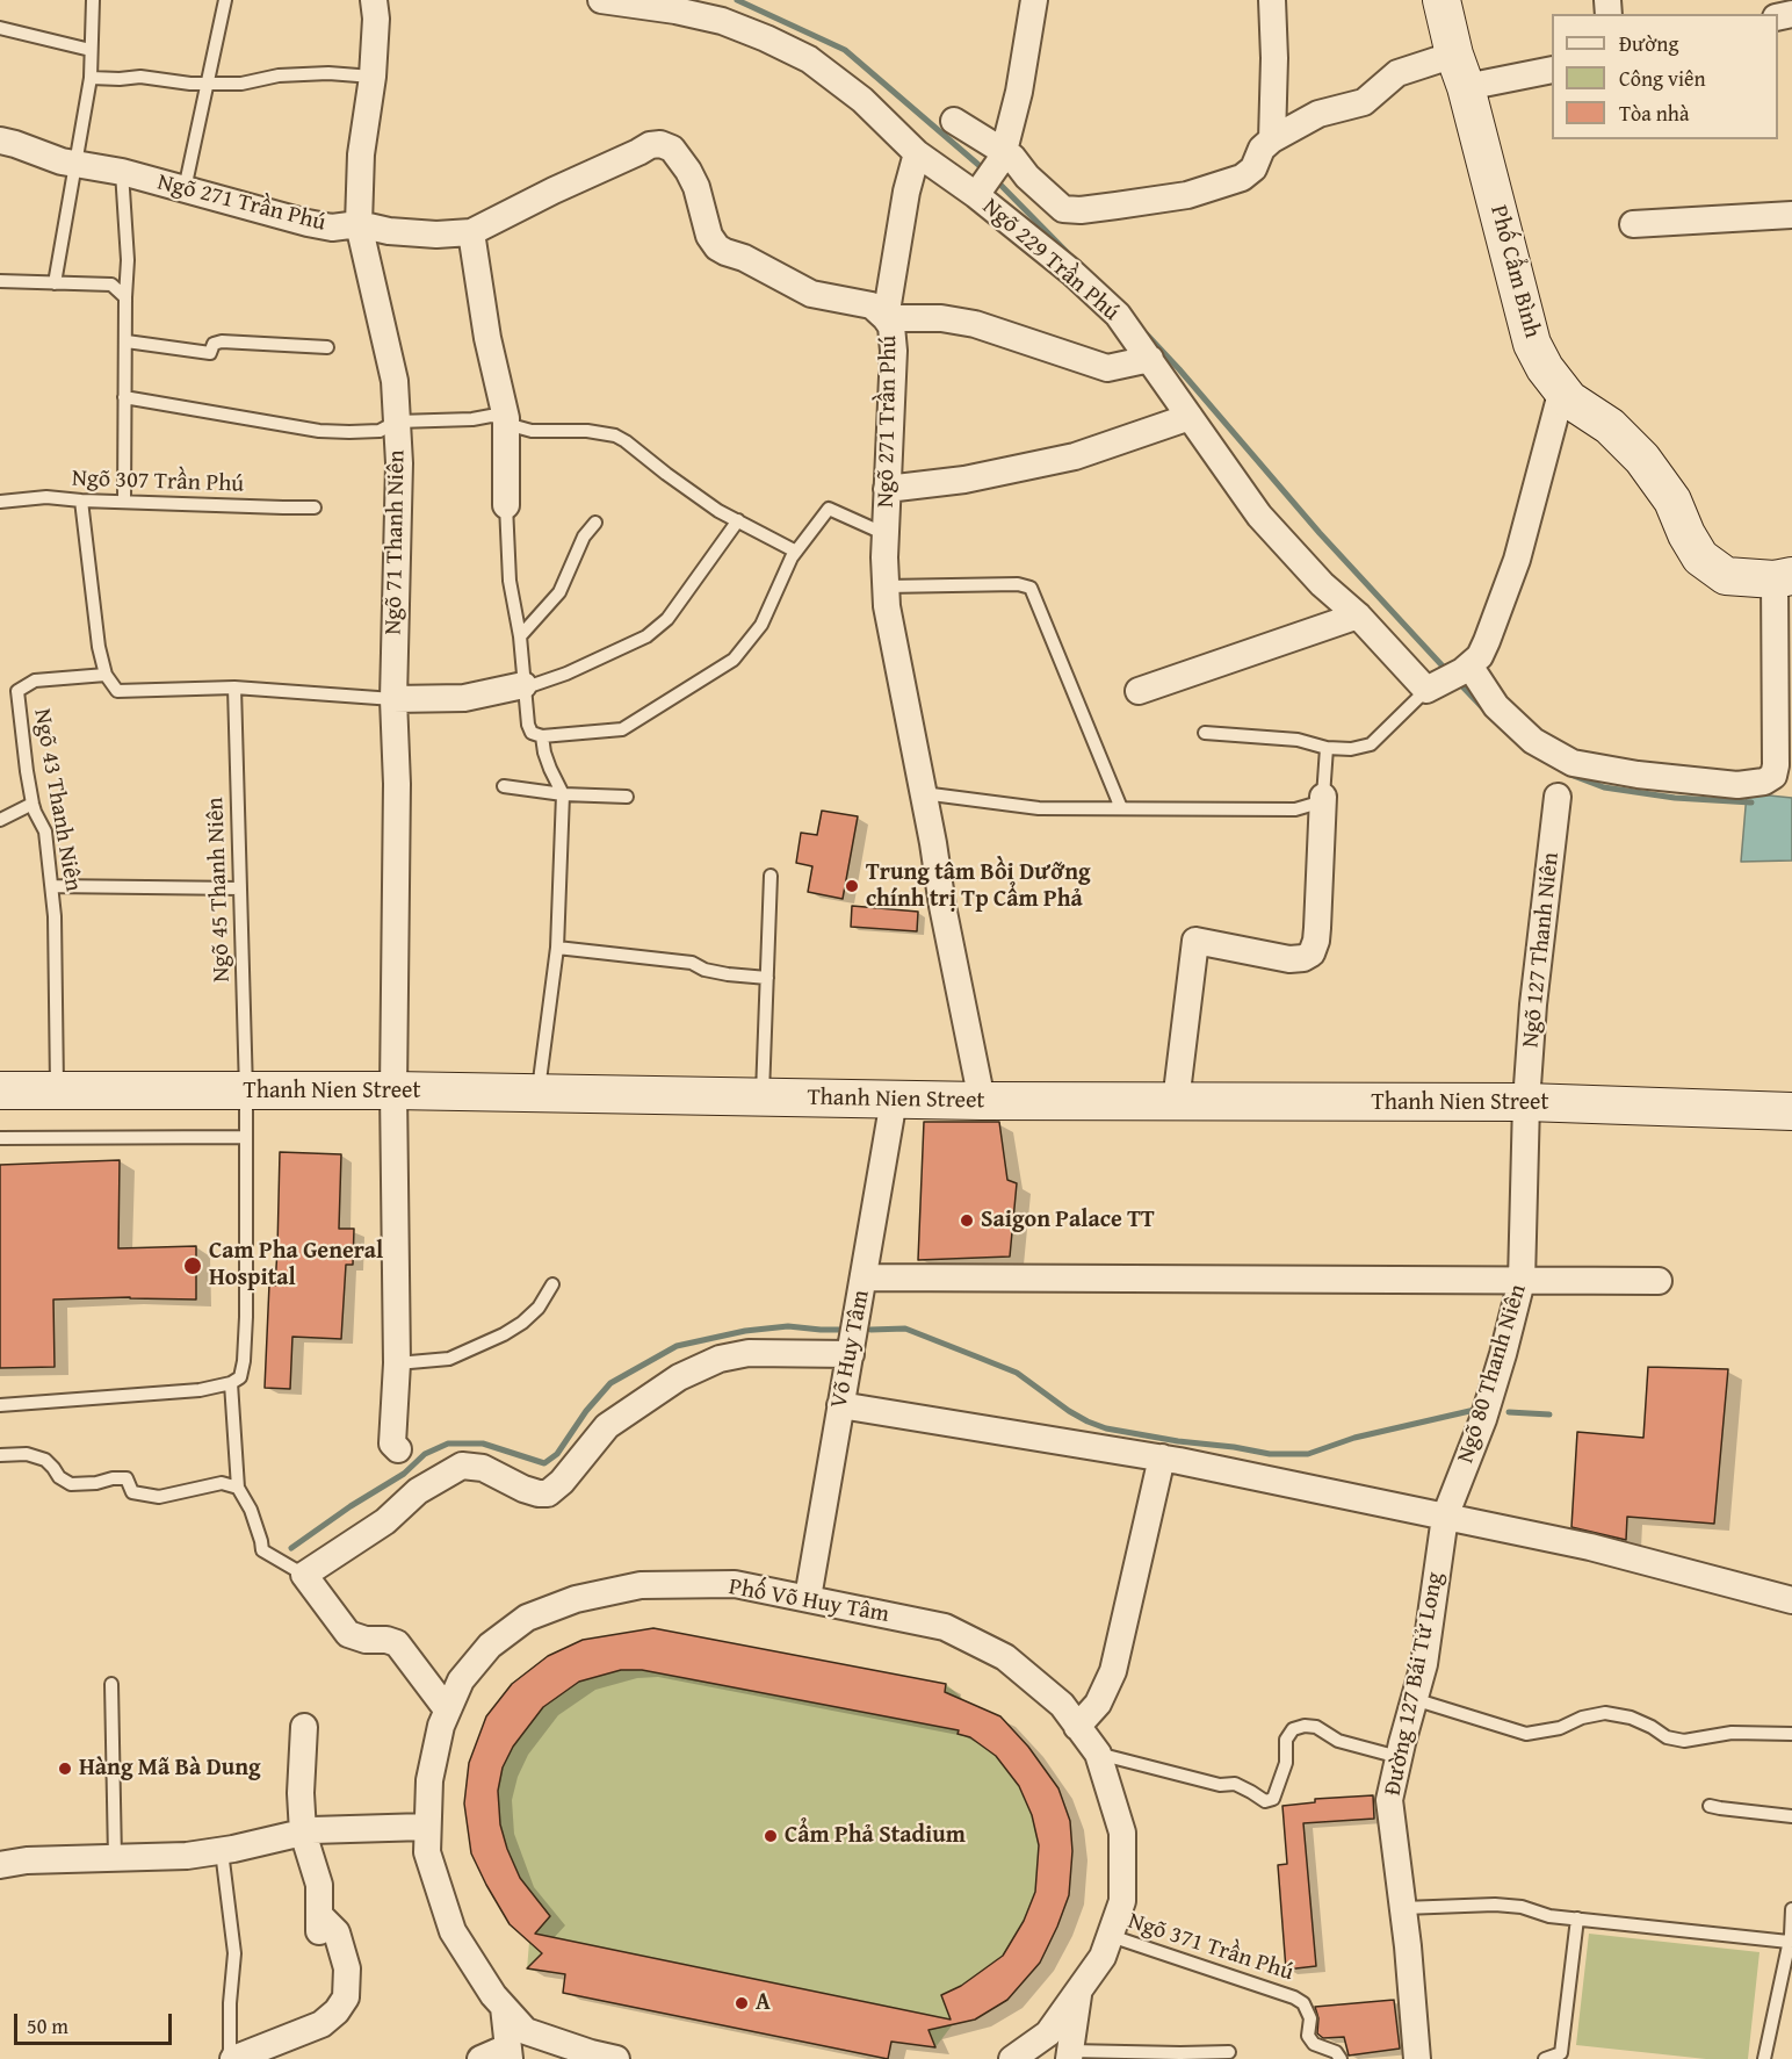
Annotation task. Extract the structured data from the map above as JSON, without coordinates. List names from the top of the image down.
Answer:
{
  "streets": {
    "street": [
      "Ngõ 271 Trần Phú",
      "Ngõ 229 Trần Phú",
      "Phố Cẩm Bình",
      "Ngõ 71 Thanh Niên",
      "Ngõ 127 Thanh Niên",
      "Thanh Nien Street",
      "Võ Huy Tâm",
      "Ngõ 80 Thanh Niên",
      "Phố Võ Huy Tâm",
      "Đường 127 Bái Tử Long"
    ],
    "lane": [
      "Ngõ 307 Trần Phú",
      "Ngõ 43 Thanh Niên",
      "Ngõ 45 Thanh Niên",
      "Ngõ 371 Trần Phú"
    ]
  },
  "crossings": [
    ["Ngõ 271 Trần Phú", "Ngõ 71 Thanh Niên"],
    ["Ngõ 271 Trần Phú", "Thanh Nien Street"],
    ["Ngõ 229 Trần Phú", "Phố Cẩm Bình"],
    ["Ngõ 71 Thanh Niên", "Thanh Nien Street"],
    ["Ngõ 43 Thanh Niên", "Thanh Nien Street"],
    ["Ngõ 45 Thanh Niên", "Thanh Nien Street"],
    ["Ngõ 127 Thanh Niên", "Thanh Nien Street"],
    ["Ngõ 127 Thanh Niên", "Ngõ 80 Thanh Niên"],
    ["Thanh Nien Street", "Võ Huy Tâm"],
    ["Thanh Nien Street", "Ngõ 80 Thanh Niên"],
    ["Võ Huy Tâm", "Phố Võ Huy Tâm"],
    ["Ngõ 80 Thanh Niên", "Đường 127 Bái Tử Long"],
    ["Phố Võ Huy Tâm", "Ngõ 371 Trần Phú"]
  ],
  "places": [
    "Trung tâm Bồi Dưỡng chính trị Tp Cẩm Phả",
    "Saigon Palace TT",
    "Cam Pha General Hospital",
    "Hàng Mã Bà Dung",
    "Cẩm Phả Stadium",
    "A"
  ],
  "legend": ["Đường", "Công viên", "Tòa nhà"],
  "scale_bar": "50 m"
}
